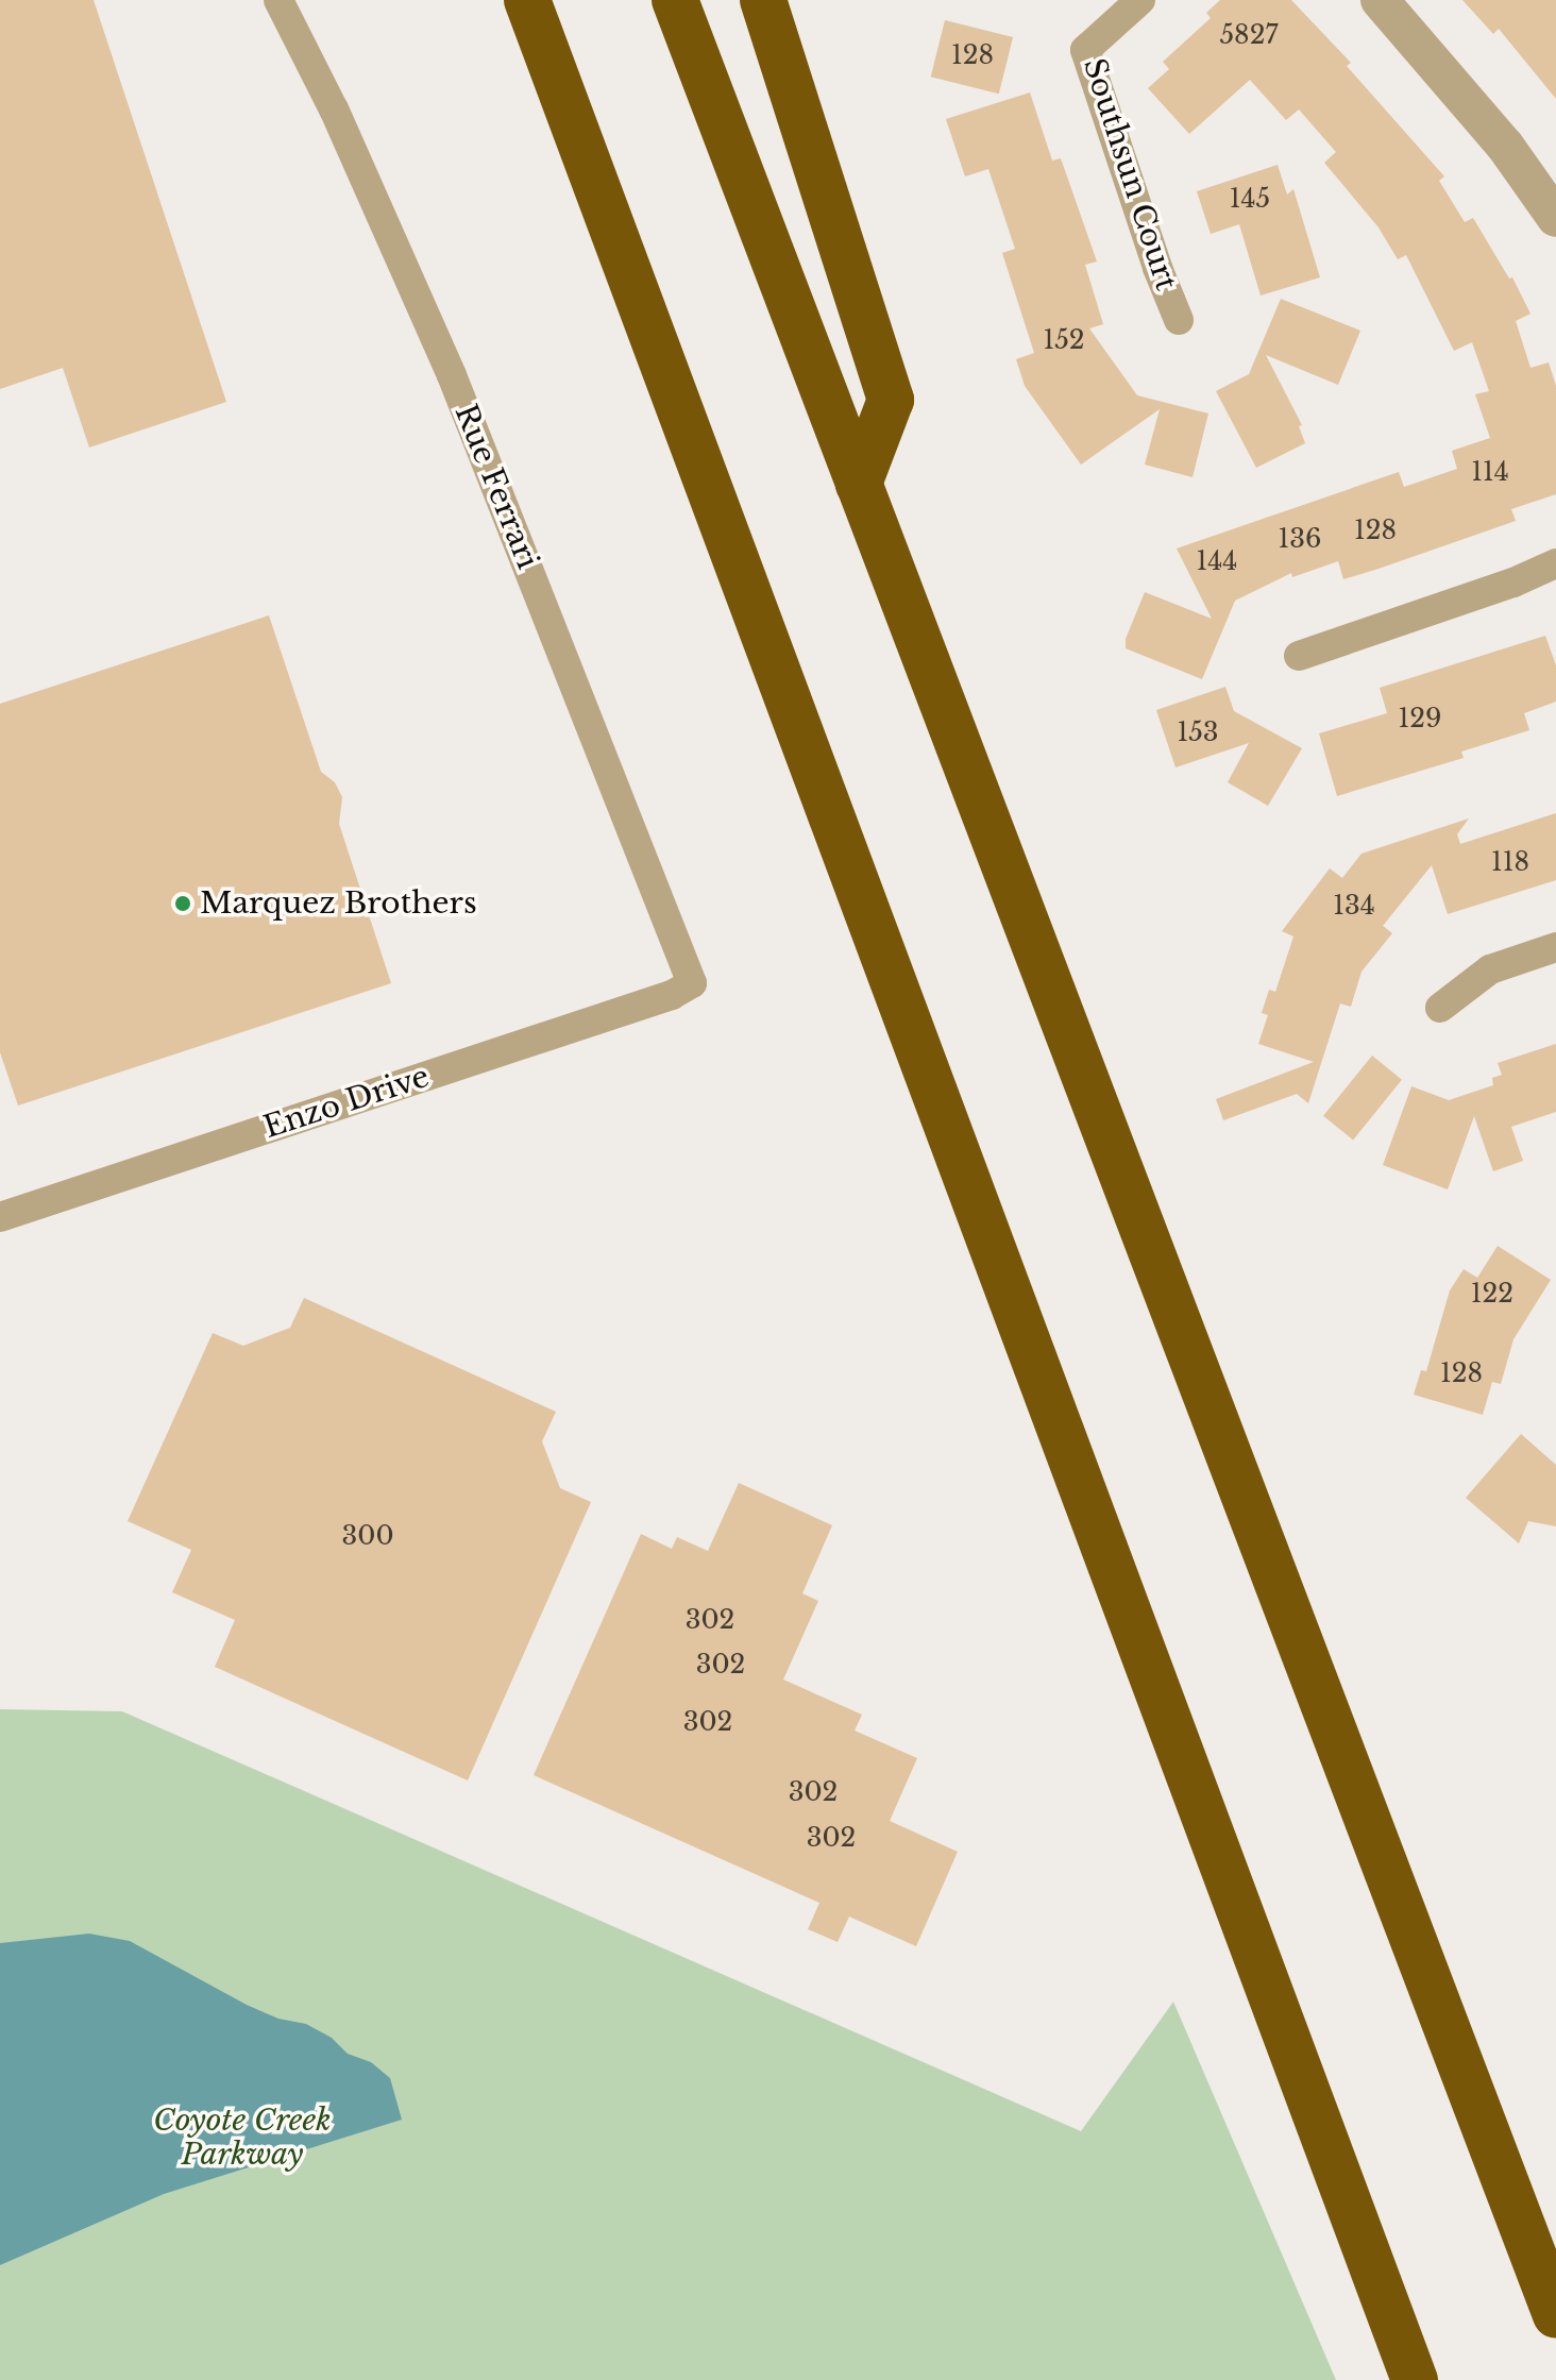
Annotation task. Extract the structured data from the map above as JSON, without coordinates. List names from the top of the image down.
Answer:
{
  "streets": {
    "street": ["Southsun Court", "Rue Ferrari", "Enzo Drive"]
  },
  "crossings": [
    ["Rue Ferrari", "Enzo Drive"]
  ],
  "parks": ["Coyote Creek Parkway"],
  "places": ["Marquez Brothers"],
  "house_numbers": [
    "5827",
    "128",
    "145",
    "152",
    "114",
    "128",
    "136",
    "144",
    "129",
    "153",
    "118",
    "134",
    "122",
    "128",
    "300",
    "302",
    "302",
    "302",
    "302",
    "302"
  ]
}
